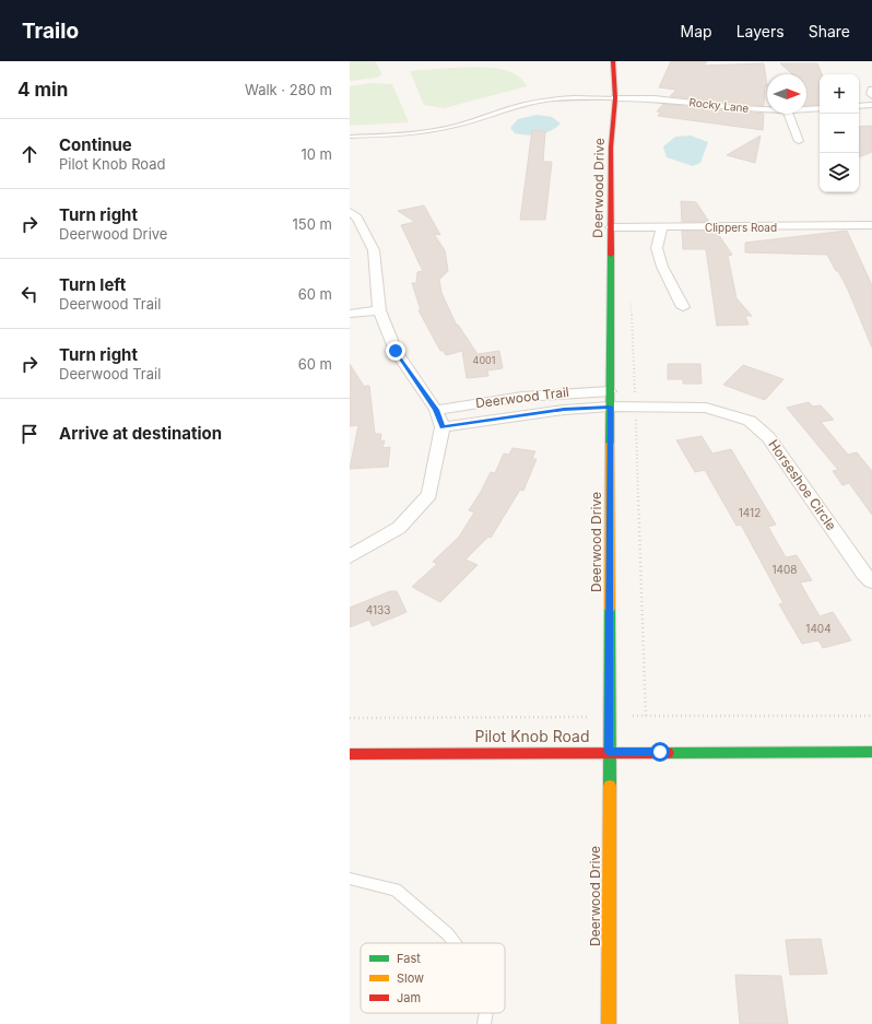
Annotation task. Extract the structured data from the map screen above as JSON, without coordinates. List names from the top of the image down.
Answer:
{
  "streets": {
    "street": [
      "Rocky Lane",
      "Deerwood Drive",
      "Clippers Road",
      "Deerwood Trail",
      "Horseshoe Circle",
      "Pilot Knob Road"
    ]
  },
  "crossings": [
    ["Rocky Lane", "Deerwood Drive"],
    ["Deerwood Drive", "Clippers Road"],
    ["Deerwood Drive", "Deerwood Trail"],
    ["Deerwood Drive", "Horseshoe Circle"],
    ["Deerwood Drive", "Pilot Knob Road"],
    ["Deerwood Trail", "Horseshoe Circle"]
  ],
  "house_numbers": [
    "4001",
    "1412",
    "1408",
    "4133",
    "1404"
  ],
  "legend": ["Fast", "Slow", "Jam"],
  "north": "right",
  "page": {
    "header": "Trailo",
    "nav": ["Map", "Layers", "Share"],
    "heading": ["4 min", "Walk · 280 m"],
    "map_buttons": ["+", "−"],
    "list": [
      ["Continue", "Pilot Knob Road", "10 m"],
      ["Turn right", "Deerwood Drive", "150 m"],
      ["Turn left", "Deerwood Trail", "60 m"],
      ["Turn right", "Deerwood Trail", "60 m"],
      "Arrive at destination"
    ]
  }
}
